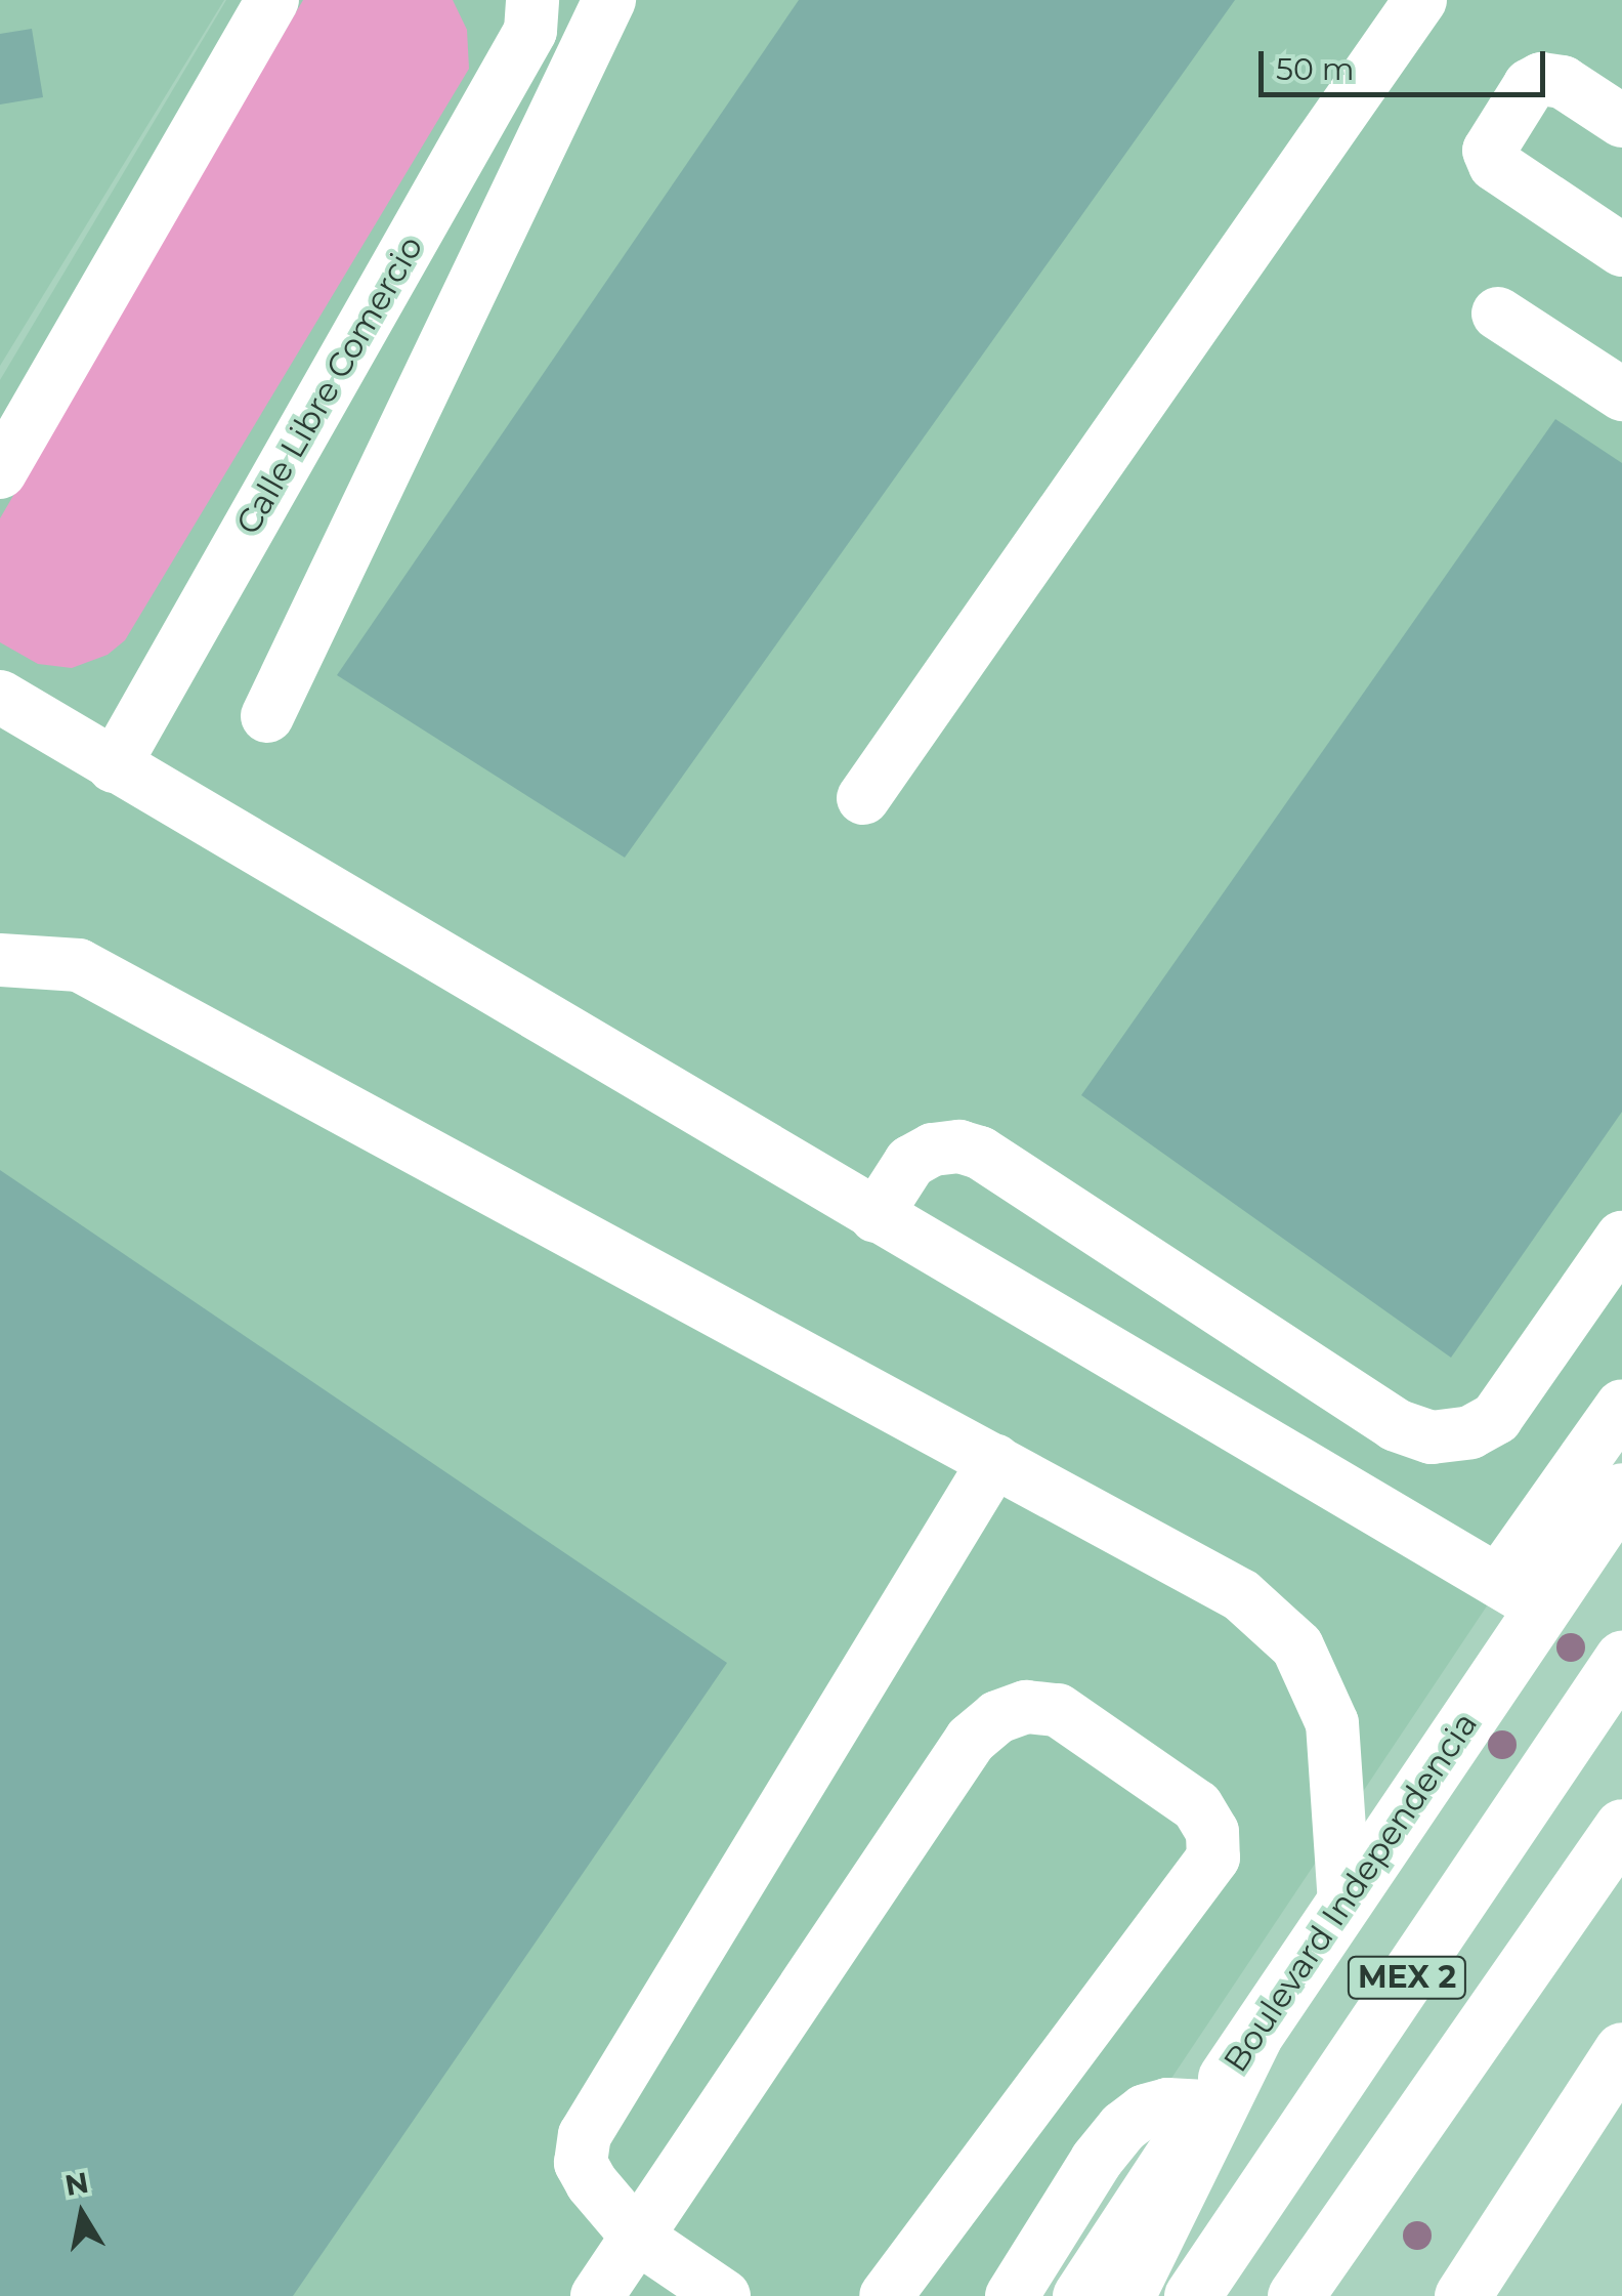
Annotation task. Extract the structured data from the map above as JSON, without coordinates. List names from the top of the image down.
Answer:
{
  "streets": {
    "main road": ["Boulevard Independencia", "MEX 2"],
    "street": ["Calle Libre Comercio"]
  },
  "scale_bar": "50 m",
  "north": "top"
}
